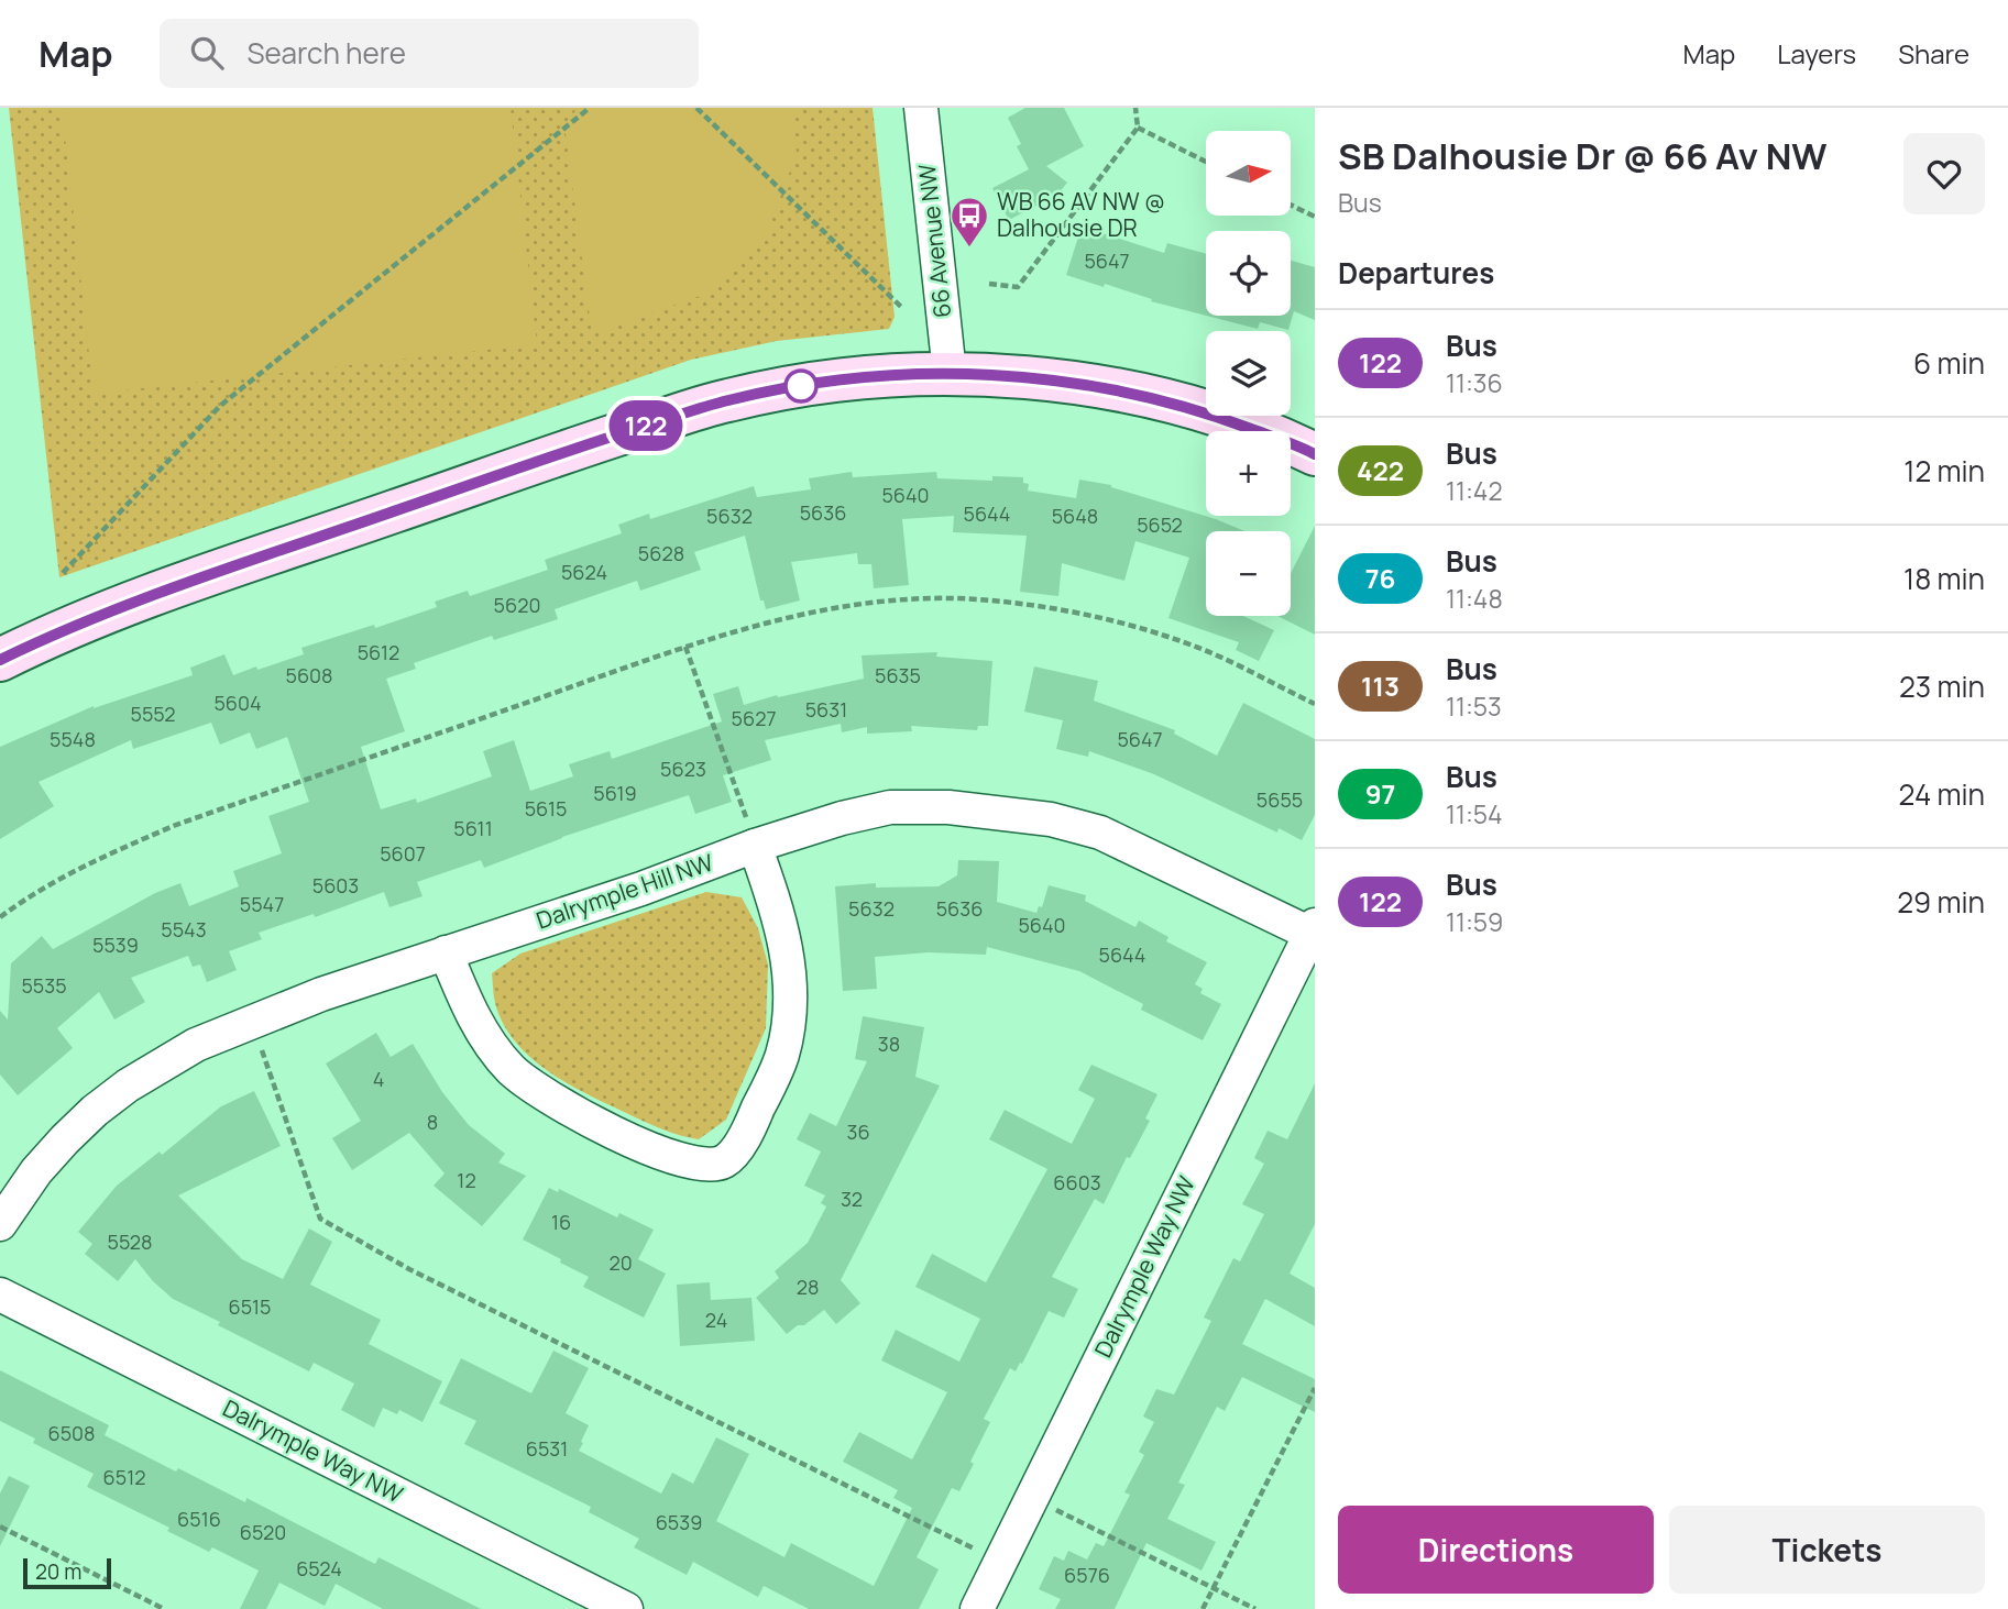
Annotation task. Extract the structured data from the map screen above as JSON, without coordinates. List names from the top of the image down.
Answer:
{
  "streets": {
    "street": ["66 Avenue NW", "Dalrymple Hill NW", "Dalrymple Way NW"]
  },
  "crossings": [
    ["Dalrymple Hill NW", "Dalrymple Way NW"]
  ],
  "places": {
    "bus stop": ["WB 66 AV NW @ Dalhousie DR"]
  },
  "lines": ["bus line 122"],
  "house_numbers": [
    "5647",
    "5640",
    "5636",
    "5644",
    "5632",
    "5648",
    "5652",
    "5628",
    "5624",
    "5620",
    "5612",
    "5608",
    "5635",
    "5604",
    "5631",
    "5552",
    "5627",
    "5548",
    "5647",
    "5623",
    "5619",
    "5655",
    "5615",
    "5611",
    "5607",
    "5603",
    "5547",
    "5632",
    "5636",
    "5640",
    "5543",
    "5539",
    "5644",
    "5535",
    "38",
    "4",
    "8",
    "36",
    "12",
    "6603",
    "32",
    "16",
    "5528",
    "20",
    "28",
    "6515",
    "24",
    "6508",
    "6531",
    "6512",
    "6516",
    "6539",
    "6520",
    "6524",
    "6576"
  ],
  "scale_bar": "20 m",
  "north": "right",
  "page": {
    "header": "Map",
    "search": "Search here",
    "nav": ["Map", "Layers", "Share"],
    "on_map": "122",
    "heading": [
      ["SB Dalhousie Dr @ 66 Av NW", "Bus"],
      "Departures"
    ],
    "map_buttons": ["+", "−"],
    "list": [
      {
        "mark": "122",
        "name": "Bus",
        "note": "11:36",
        "value": "6 min"
      },
      {
        "mark": "422",
        "name": "Bus",
        "note": "11:42",
        "value": "12 min"
      },
      {
        "mark": "76",
        "name": "Bus",
        "note": "11:48",
        "value": "18 min"
      },
      {
        "mark": "113",
        "name": "Bus",
        "note": "11:53",
        "value": "23 min"
      },
      {
        "mark": "97",
        "name": "Bus",
        "note": "11:54",
        "value": "24 min"
      },
      {
        "mark": "122",
        "name": "Bus",
        "note": "11:59",
        "value": "29 min"
      }
    ],
    "buttons": ["Directions", "Tickets"],
    "scale": "20 m"
  }
}
